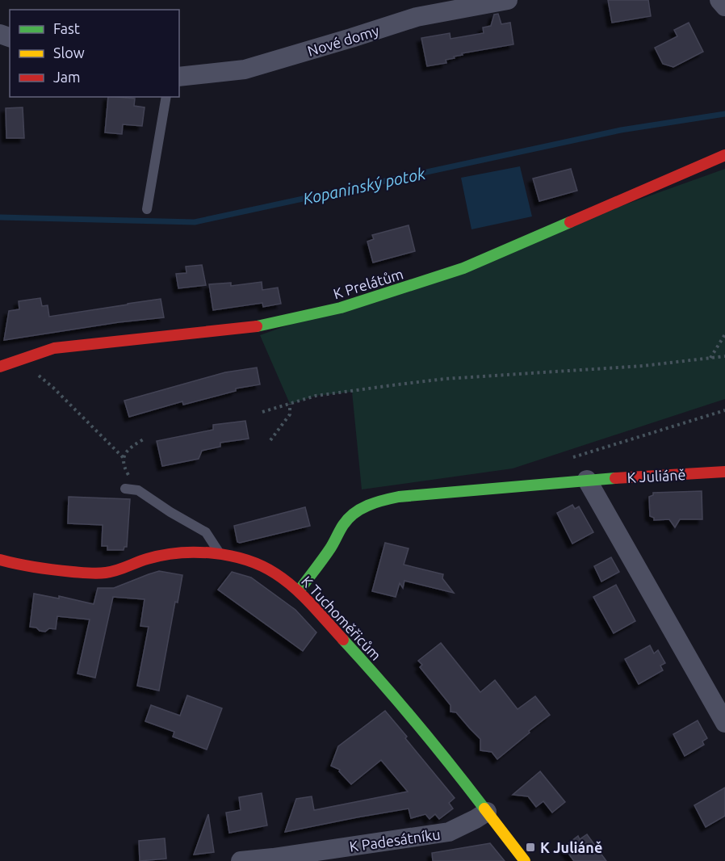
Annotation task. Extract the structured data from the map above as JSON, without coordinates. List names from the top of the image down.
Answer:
{
  "streets": {
    "street": [
      "Nové domy",
      "K Prelátům",
      "K Juliáně",
      "K Tuchoměřicům",
      "K Padesátníku"
    ]
  },
  "crossings": [
    ["K Juliáně", "K Tuchoměřicům"],
    ["K Tuchoměřicům", "K Padesátníku"]
  ],
  "water": ["Kopaninský potok"],
  "places": {
    "transit": ["K Juliáně"]
  },
  "legend": ["Fast", "Slow", "Jam"]
}
